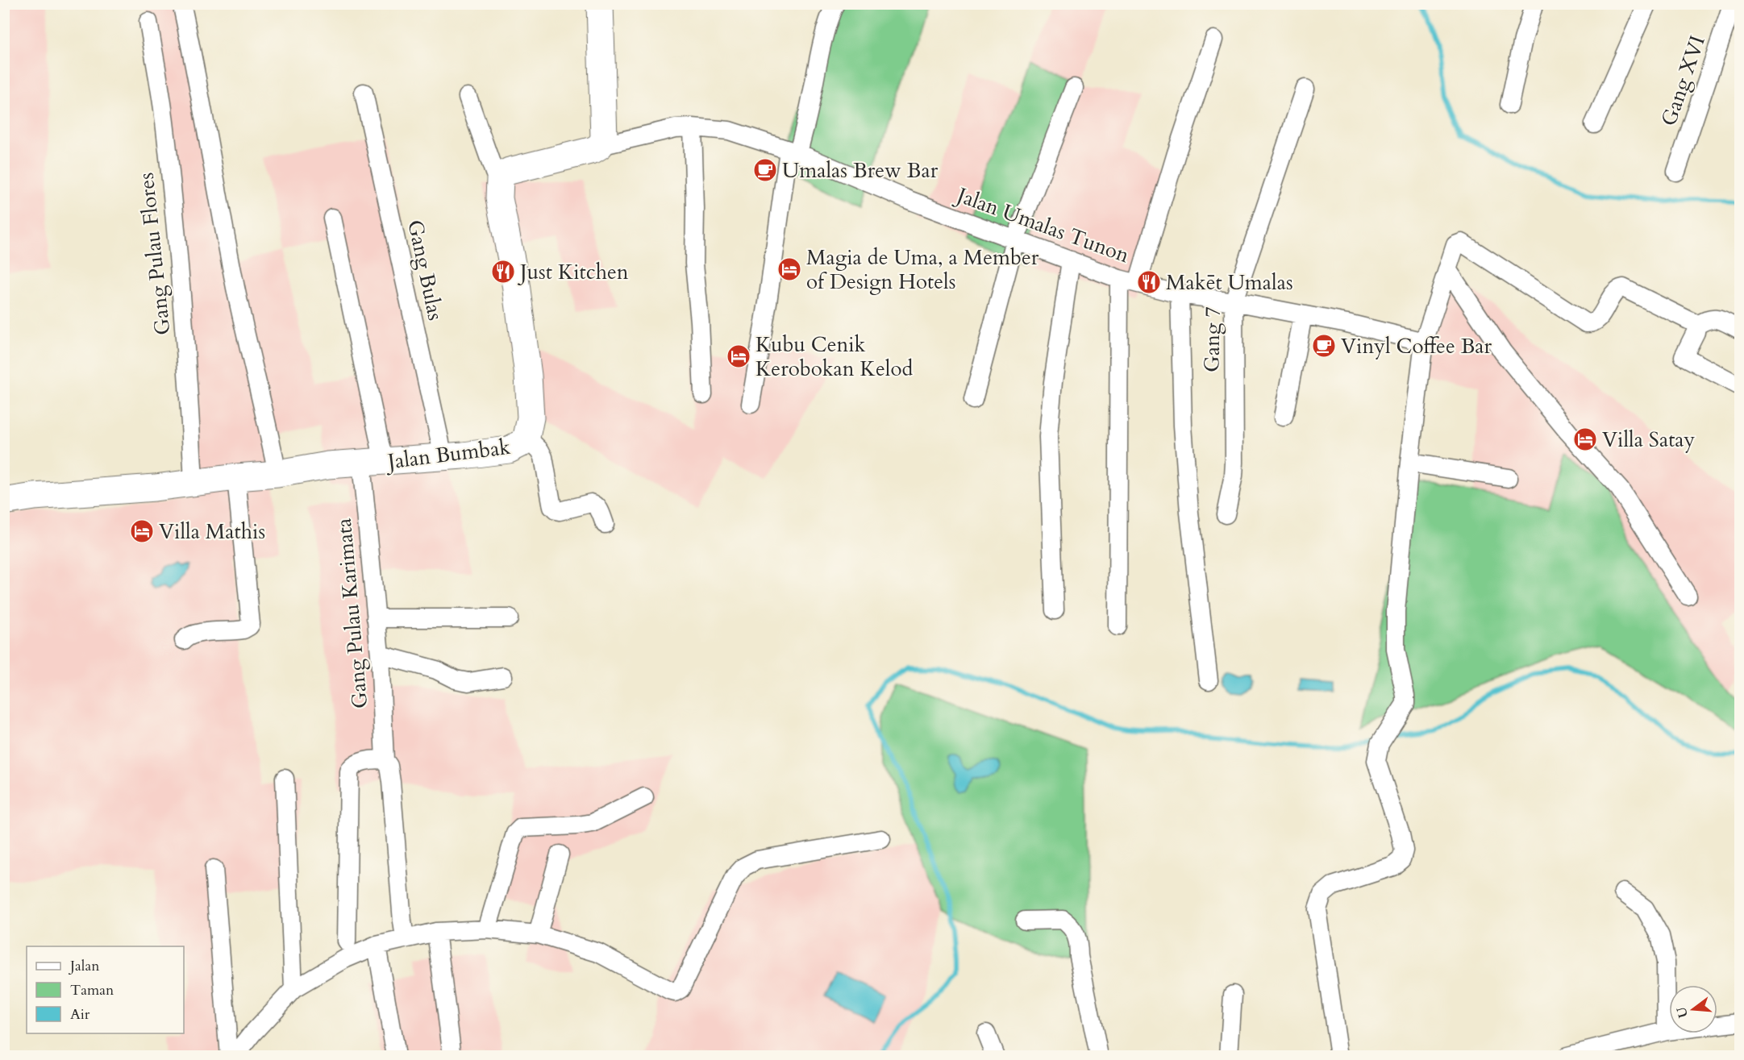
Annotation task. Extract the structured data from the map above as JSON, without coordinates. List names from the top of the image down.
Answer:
{
  "streets": {
    "street": [
      "Gang XVI",
      "Jalan Umalas Tunon",
      "Gang Pulau Flores",
      "Gang Bulas",
      "Gang 7",
      "Jalan Bumbak",
      "Gang Pulau Karimata"
    ]
  },
  "crossings": [
    ["Jalan Umalas Tunon", "Gang 7"],
    ["Gang Pulau Flores", "Jalan Bumbak"],
    ["Gang Bulas", "Jalan Bumbak"],
    ["Jalan Bumbak", "Gang Pulau Karimata"]
  ],
  "places": {
    "cafe": ["Umalas Brew Bar", "Vinyl Coffee Bar"],
    "hotel": [
      "Magia de Uma, a Member of Design Hotels",
      "Kubu Cenik Kerobokan Kelod",
      "Villa Satay",
      "Villa Mathis"
    ],
    "restaurant": ["Just Kitchen", "Makēt Umalas"]
  },
  "legend": ["Jalan", "Taman", "Air"],
  "north": "left"
}
